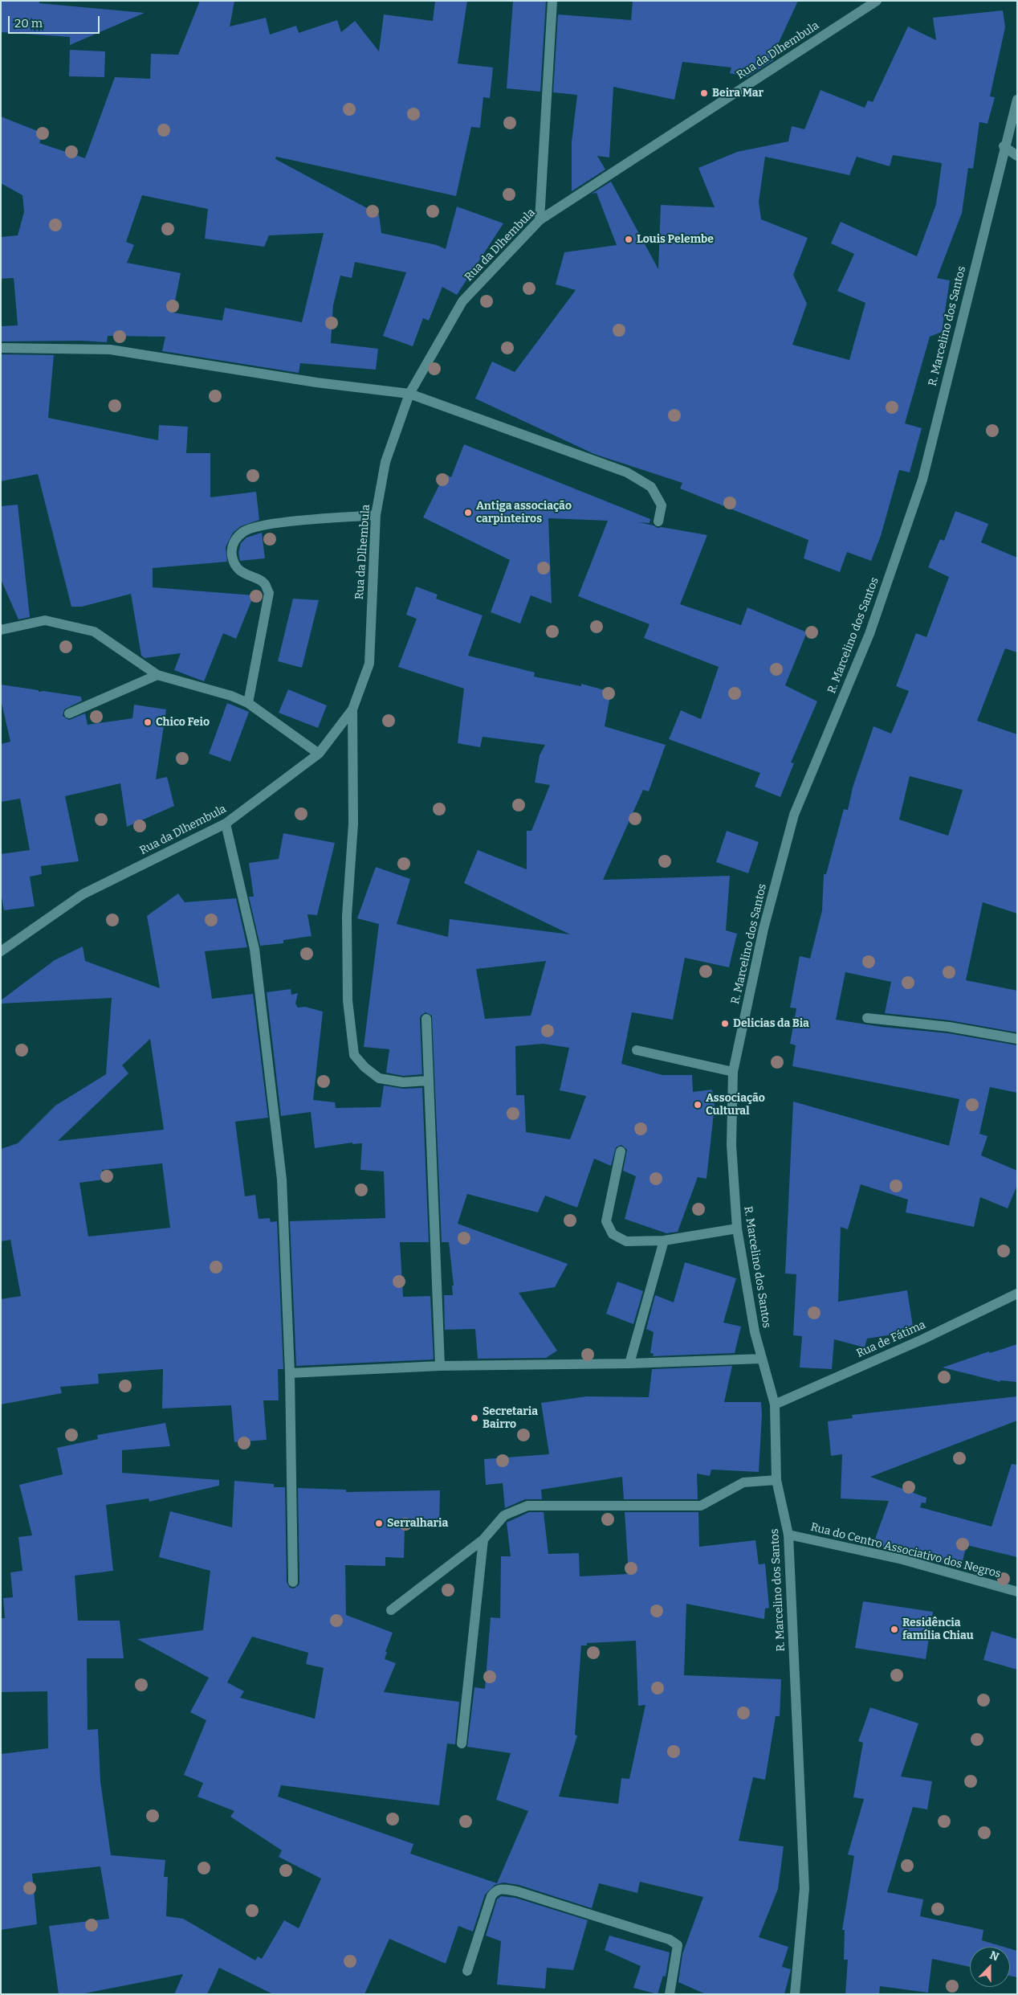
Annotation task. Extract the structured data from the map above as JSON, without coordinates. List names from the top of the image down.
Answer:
{
  "streets": {
    "street": [
      "Rua da Dlhembula",
      "R. Marcelino dos Santos",
      "Rua de Fátima",
      "Rua do Centro Associativo dos Negros"
    ]
  },
  "crossings": [
    ["R. Marcelino dos Santos", "Rua de Fátima"],
    ["R. Marcelino dos Santos", "Rua do Centro Associativo dos Negros"]
  ],
  "places": [
    "Beira Mar",
    "Louis Pelembe",
    "Antiga associação carpinteiros",
    "Chico Feio",
    "Delicias da Bia",
    "Associação Cultural",
    "Secretaria Bairro",
    "Serralharia",
    "Residência família Chiau"
  ],
  "scale_bar": "20 m",
  "north": "top"
}
